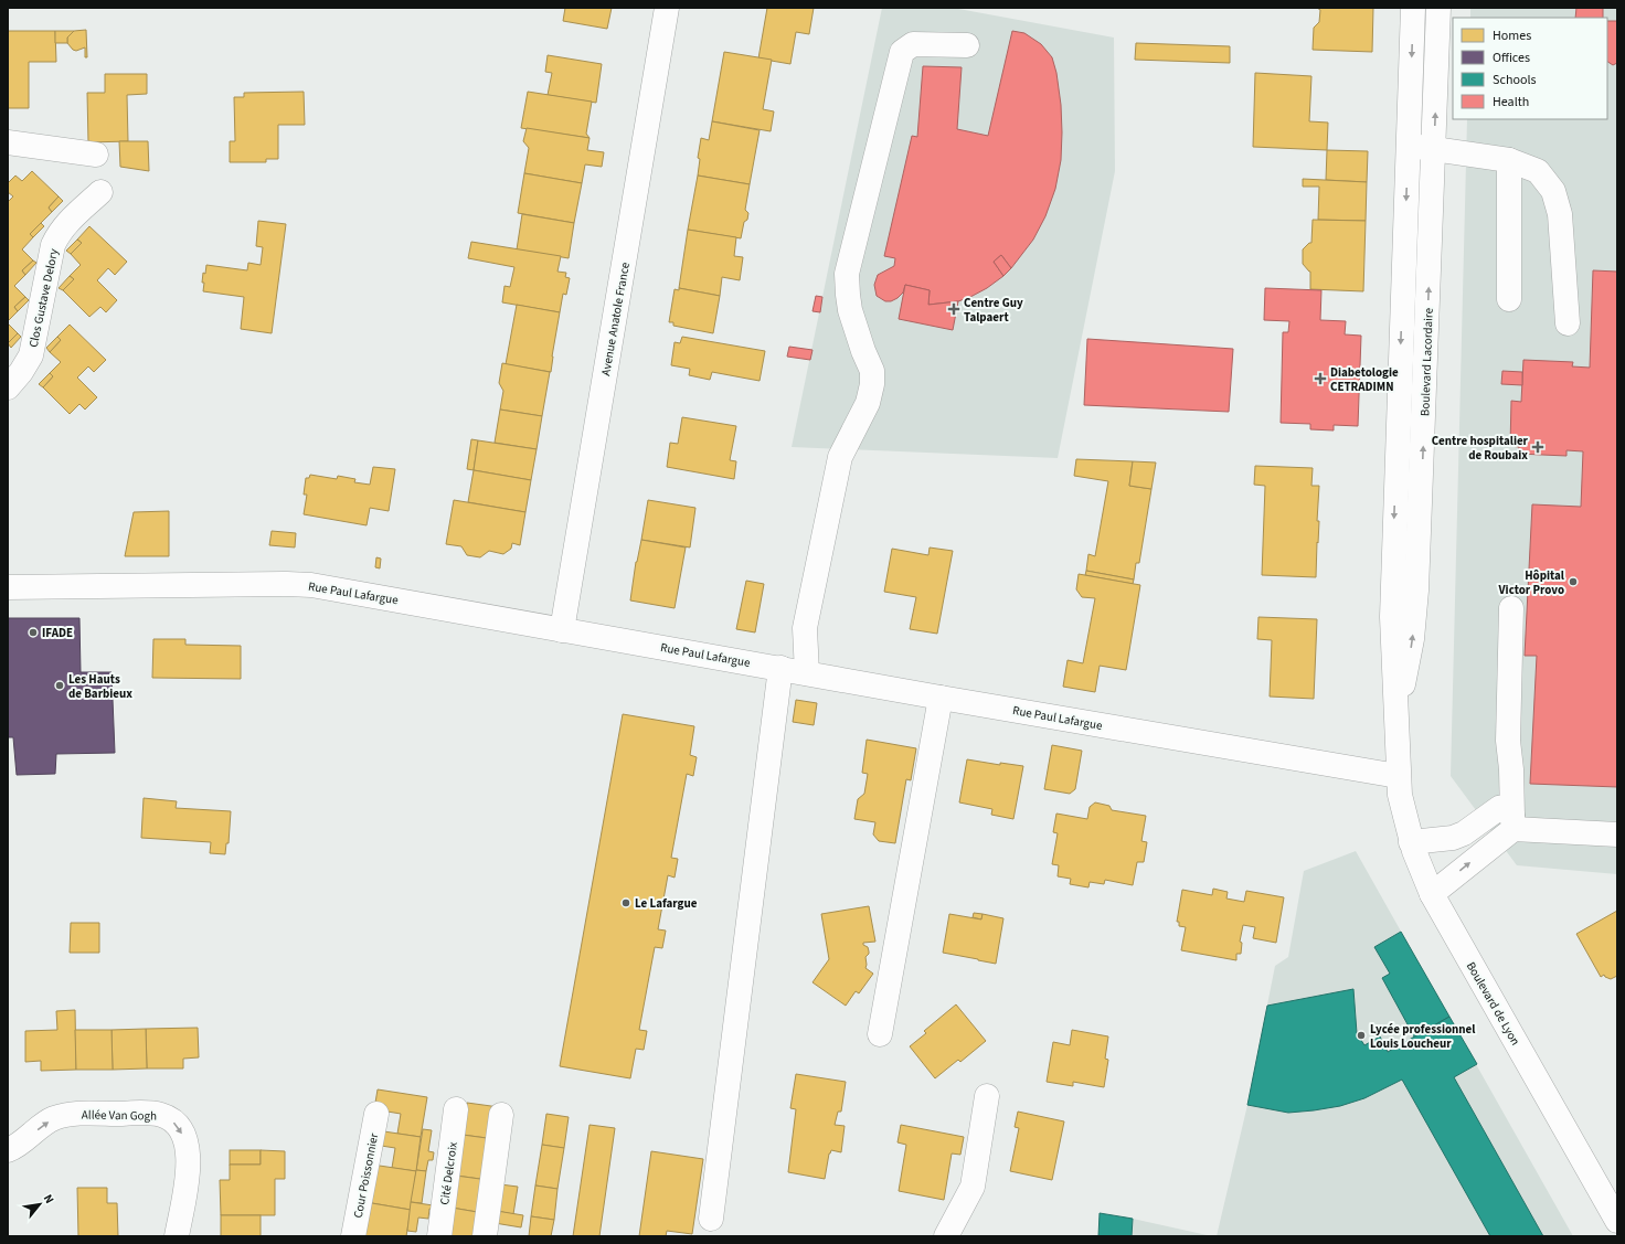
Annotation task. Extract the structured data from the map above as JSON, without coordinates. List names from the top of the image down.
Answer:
{
  "streets": {
    "street": [
      "Clos Gustave Delory",
      "Avenue Anatole France",
      "Boulevard Lacordaire",
      "Rue Paul Lafargue",
      "Boulevard de Lyon",
      "Allée Van Gogh",
      "Cité Delcroix",
      "Cour Poissonnier"
    ]
  },
  "crossings": [
    ["Avenue Anatole France", "Rue Paul Lafargue"],
    ["Boulevard Lacordaire", "Rue Paul Lafargue"],
    ["Boulevard Lacordaire", "Boulevard de Lyon"],
    ["Rue Paul Lafargue", "Boulevard de Lyon"]
  ],
  "places": {
    "health": ["Centre Guy Talpaert", "Diabetologie CETRADIMN", "Centre hospitalier de Roubaix"],
    "other": [
      "Hôpital Victor Provo",
      "IFADE",
      "Les Hauts de Barbieux",
      "Le Lafargue",
      "Lycée professionnel Louis Loucheur"
    ]
  },
  "legend": [
    "Homes",
    "Offices",
    "Schools",
    "Health"
  ],
  "north": "top right"
}
